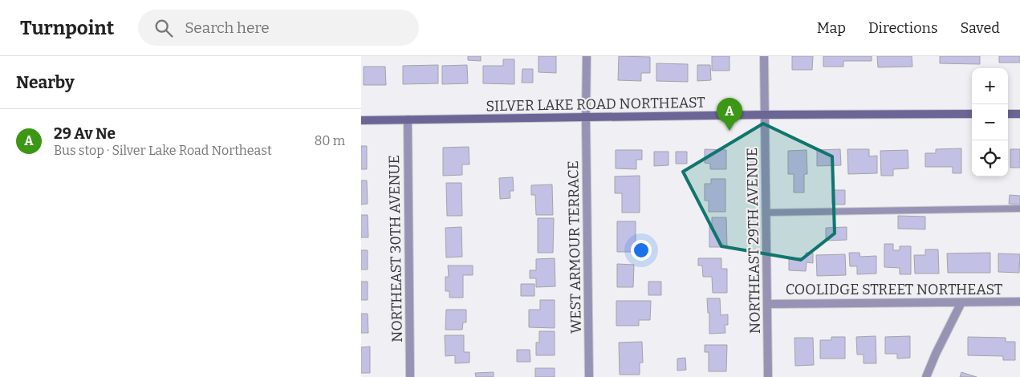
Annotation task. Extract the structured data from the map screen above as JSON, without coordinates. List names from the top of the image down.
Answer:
{
  "streets": {
    "main road": ["SILVER LAKE ROAD NORTHEAST"],
    "street": [
      "NORTHEAST 29TH AVENUE",
      "WEST ARMOUR TERRACE",
      "NORTHEAST 30TH AVENUE",
      "COOLIDGE STREET NORTHEAST"
    ]
  },
  "crossings": [
    ["SILVER LAKE ROAD NORTHEAST", "NORTHEAST 29TH AVENUE"],
    ["SILVER LAKE ROAD NORTHEAST", "WEST ARMOUR TERRACE"],
    ["SILVER LAKE ROAD NORTHEAST", "NORTHEAST 30TH AVENUE"],
    ["NORTHEAST 29TH AVENUE", "COOLIDGE STREET NORTHEAST"]
  ],
  "page": {
    "header": "Turnpoint",
    "search": "Search here",
    "nav": ["Map", "Directions", "Saved"],
    "heading": "Nearby",
    "map_buttons": ["+", "−"],
    "pins": "A",
    "list": [
      {
        "mark": "A",
        "name": "29 Av Ne",
        "note": "Bus stop · Silver Lake Road Northeast",
        "value": "80 m"
      }
    ]
  }
}
